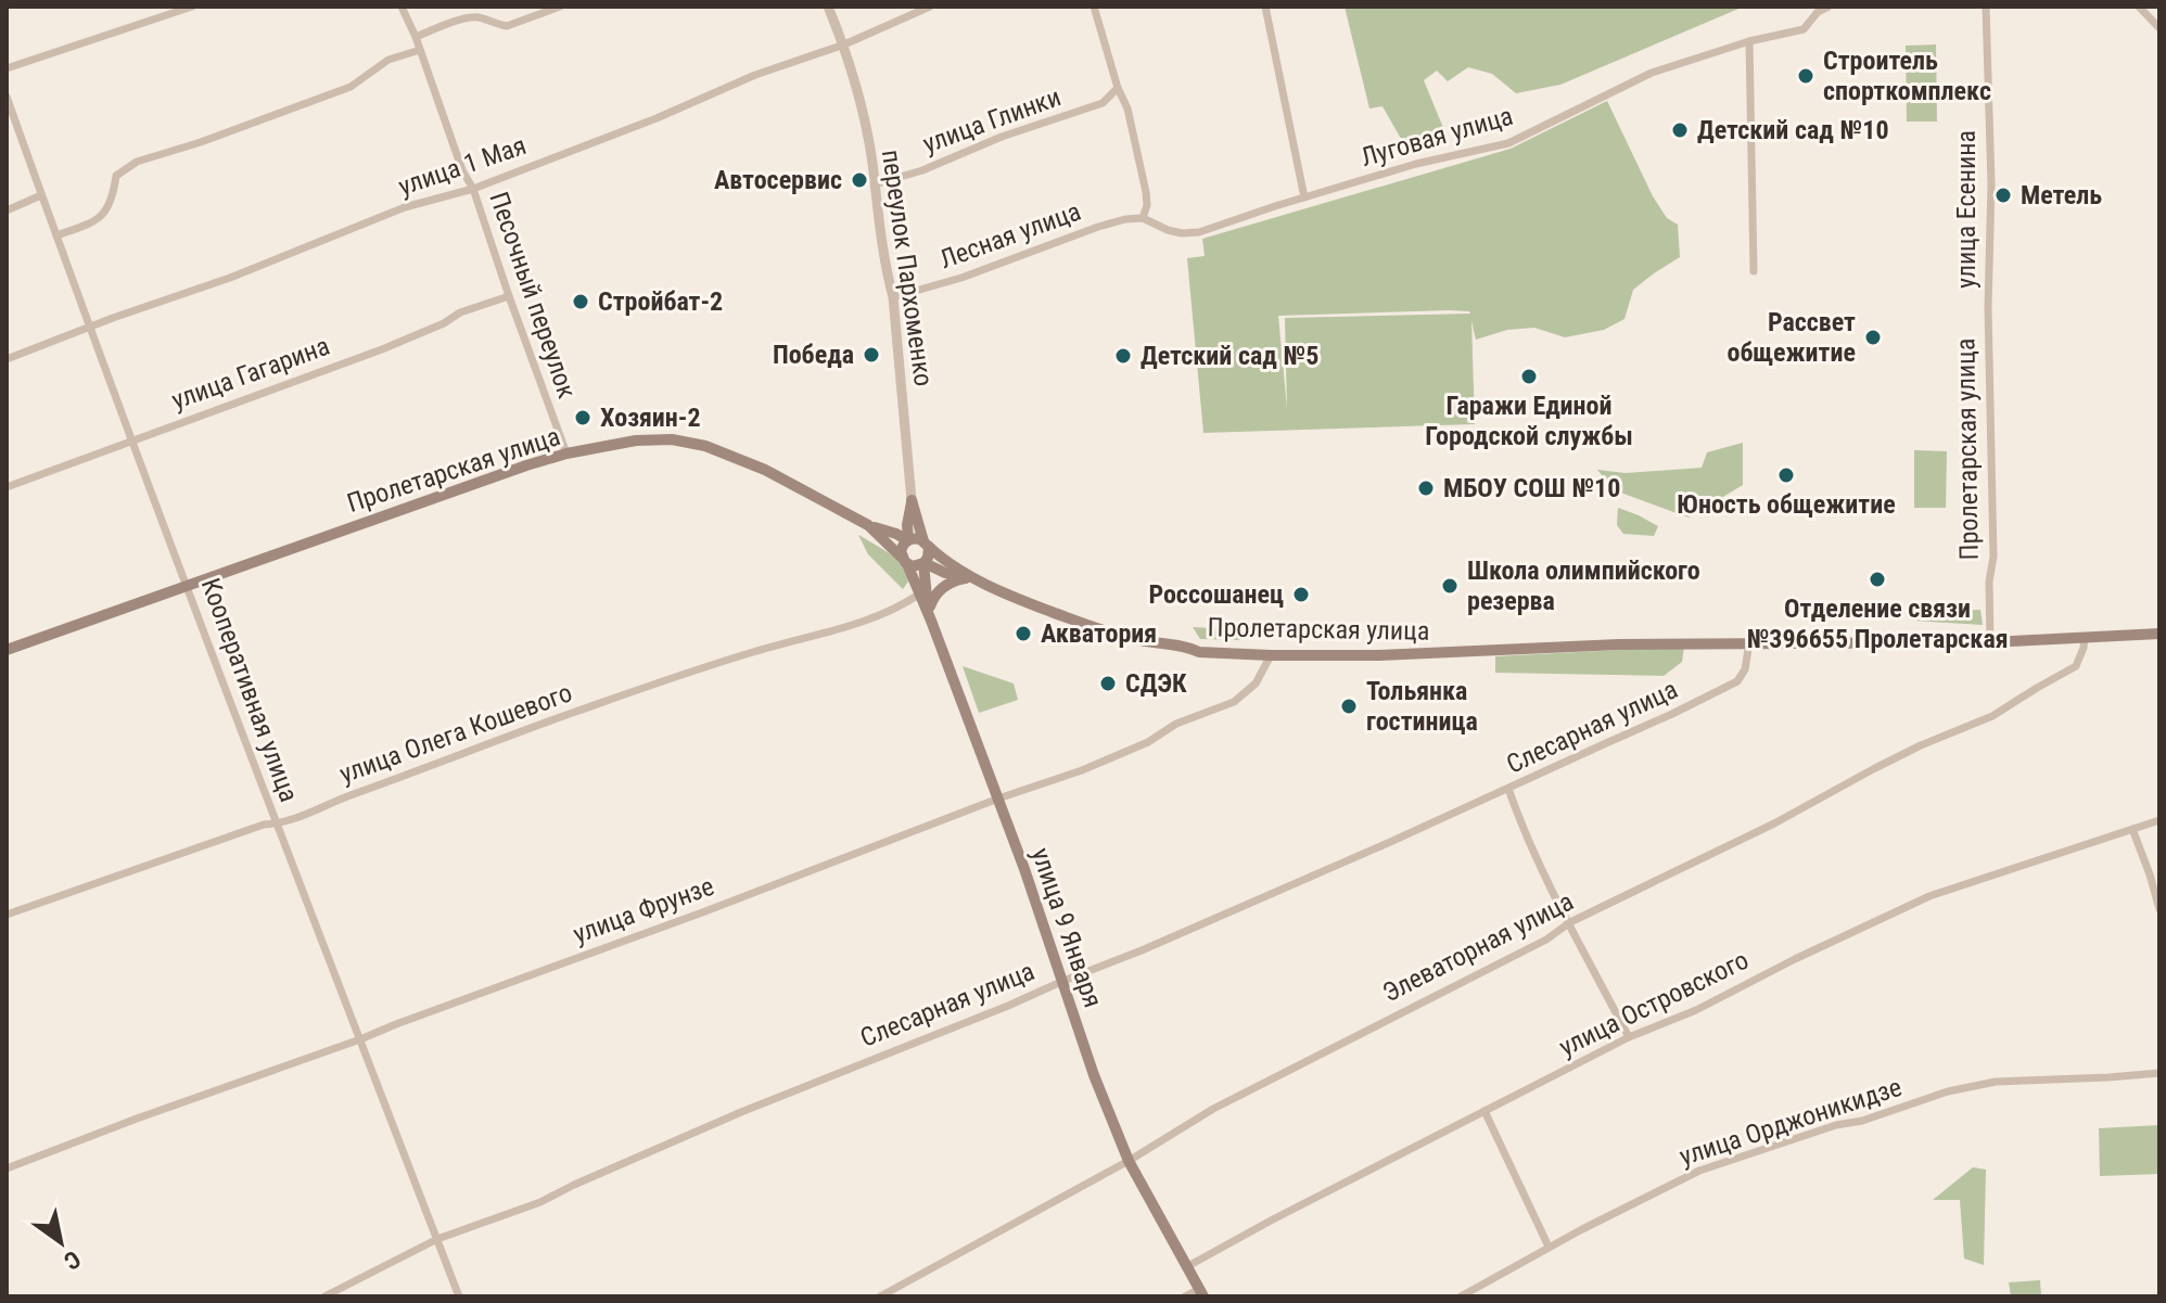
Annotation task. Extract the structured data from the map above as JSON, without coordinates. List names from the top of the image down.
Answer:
{
  "streets": {
    "main road": ["переулок Пархоменко", "Пролетарская улица", "улица 9 Января"],
    "street": [
      "улица Глинки",
      "Луговая улица",
      "улица 1 Мая",
      "улица Есенина",
      "Лесная улица",
      "Песочный переулок",
      "улица Гагарина",
      "Кооперативная улица",
      "Слесарная улица",
      "улица Олега Кошевого",
      "улица Фрунзе",
      "Элеваторная улица",
      "улица Островского",
      "улица Орджоникидзе"
    ]
  },
  "crossings": [
    ["улица Глинки", "переулок Пархоменко"],
    ["Луговая улица", "Лесная улица"],
    ["улица 1 Мая", "переулок Пархоменко"],
    ["улица 1 Мая", "Песочный переулок"],
    ["улица 1 Мая", "Кооперативная улица"],
    ["улица Есенина", "Пролетарская улица"],
    ["Лесная улица", "переулок Пархоменко"],
    ["переулок Пархоменко", "Пролетарская улица"],
    ["переулок Пархоменко", "улица 9 Января"],
    ["Песочный переулок", "улица Гагарина"],
    ["Песочный переулок", "Пролетарская улица"],
    ["улица Гагарина", "Кооперативная улица"],
    ["Пролетарская улица", "Кооперативная улица"],
    ["Пролетарская улица", "Слесарная улица"],
    ["Пролетарская улица", "улица Фрунзе"],
    ["Пролетарская улица", "улица 9 Января"],
    ["Пролетарская улица", "Элеваторная улица"],
    ["Кооперативная улица", "Слесарная улица"],
    ["Кооперативная улица", "улица Олега Кошевого"],
    ["Кооперативная улица", "улица Фрунзе"],
    ["Слесарная улица", "улица 9 Января"],
    ["улица Олега Кошевого", "улица 9 Января"],
    ["улица Фрунзе", "улица 9 Января"],
    ["улица 9 Января", "Элеваторная улица"],
    ["улица 9 Января", "улица Островского"]
  ],
  "places": [
    "Строитель спорткомплекс",
    "Детский сад №10",
    "Автосервис",
    "Метель",
    "Стройбат-2",
    "Рассвет общежитие",
    "Победа",
    "Детский сад №5",
    "Гаражи Единой Городской службы",
    "Хозяин-2",
    "Юность общежитие",
    "МБОУ СОШ №10",
    "Отделение связи №396655 Пролетарская",
    "Школа олимпийского резерва",
    "Россошанец",
    "Акватория",
    "СДЭК",
    "Тольянка гостиница"
  ],
  "north": "bottom right"
}
